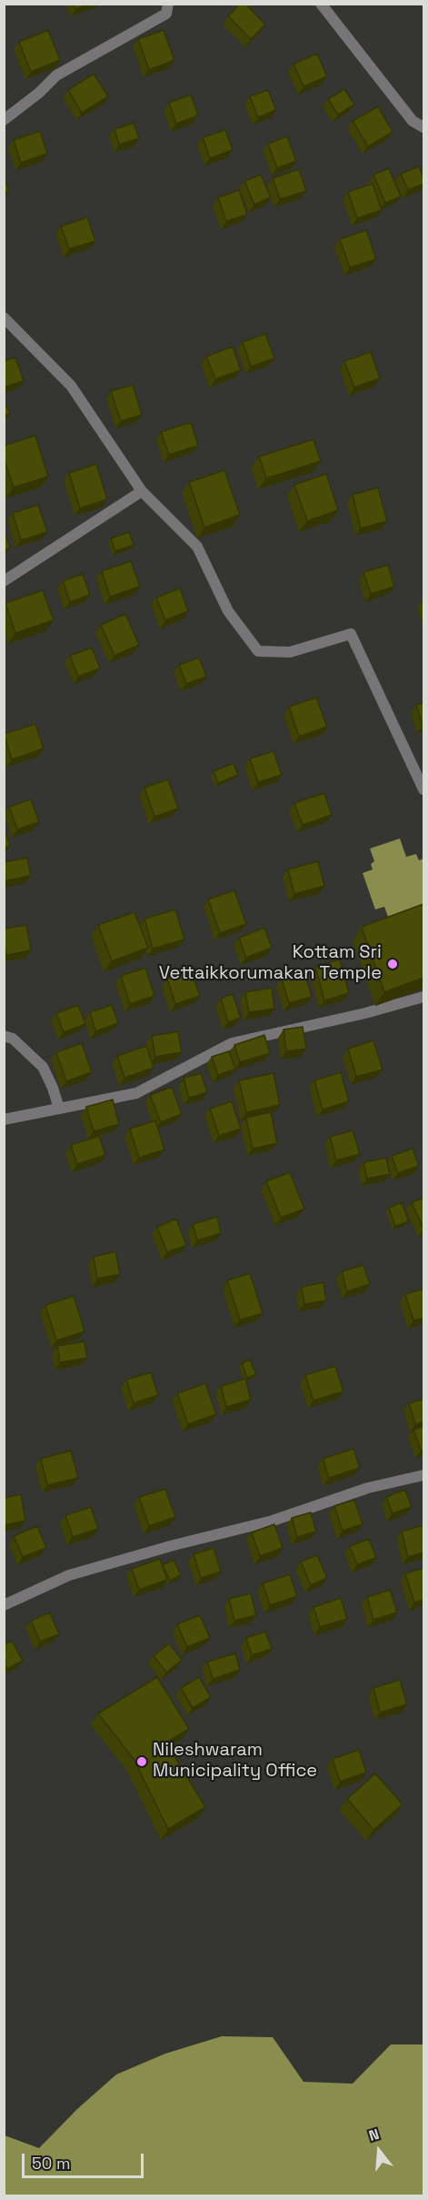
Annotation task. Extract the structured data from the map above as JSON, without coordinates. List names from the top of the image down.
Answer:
{
  "places": ["Kottam Sri Vettaikkorumakan Temple", "Nileshwaram Municipality Office"],
  "scale_bar": "50 m",
  "north": "top"
}
